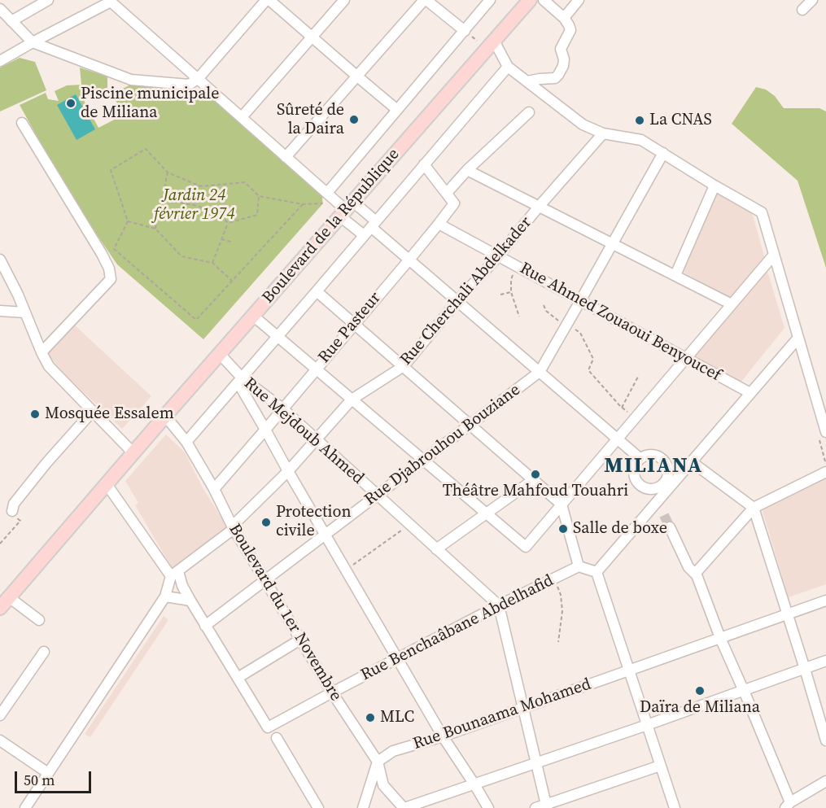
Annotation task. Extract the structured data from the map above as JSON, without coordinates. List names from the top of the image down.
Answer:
{
  "streets": {
    "main road": ["Boulevard de la République"],
    "street": [
      "Rue Cherchali Abdelkader",
      "Rue Ahmed Zouaoui Benyoucef",
      "Rue Pasteur",
      "Rue Mejdoub Ahmed",
      "Rue Djabrouhou Bouziane",
      "Boulevard du 1er Novembre",
      "Rue Benchaâbane Abdelhafid",
      "Rue Bounaama Mohamed"
    ]
  },
  "crossings": [
    ["Boulevard de la République", "Rue Mejdoub Ahmed"],
    ["Boulevard de la République", "Boulevard du 1er Novembre"],
    ["Rue Cherchali Abdelkader", "Rue Ahmed Zouaoui Benyoucef"],
    ["Rue Cherchali Abdelkader", "Rue Mejdoub Ahmed"],
    ["Rue Cherchali Abdelkader", "Boulevard du 1er Novembre"],
    ["Rue Ahmed Zouaoui Benyoucef", "Rue Pasteur"],
    ["Rue Pasteur", "Rue Mejdoub Ahmed"],
    ["Rue Pasteur", "Boulevard du 1er Novembre"],
    ["Rue Mejdoub Ahmed", "Rue Djabrouhou Bouziane"],
    ["Rue Mejdoub Ahmed", "Rue Benchaâbane Abdelhafid"],
    ["Rue Djabrouhou Bouziane", "Boulevard du 1er Novembre"],
    ["Boulevard du 1er Novembre", "Rue Benchaâbane Abdelhafid"],
    ["Boulevard du 1er Novembre", "Rue Bounaama Mohamed"]
  ],
  "districts": ["MILIANA"],
  "parks": ["Jardin 24 février 1974"],
  "places": [
    "Piscine municipale de Miliana",
    "Sûreté de la Daira",
    "La CNAS",
    "Mosquée Essalem",
    "Théâtre Mahfoud Touahri",
    "Protection civile",
    "Salle de boxe",
    "Daïra de Miliana",
    "MLC"
  ],
  "scale_bar": "50 m"
}
